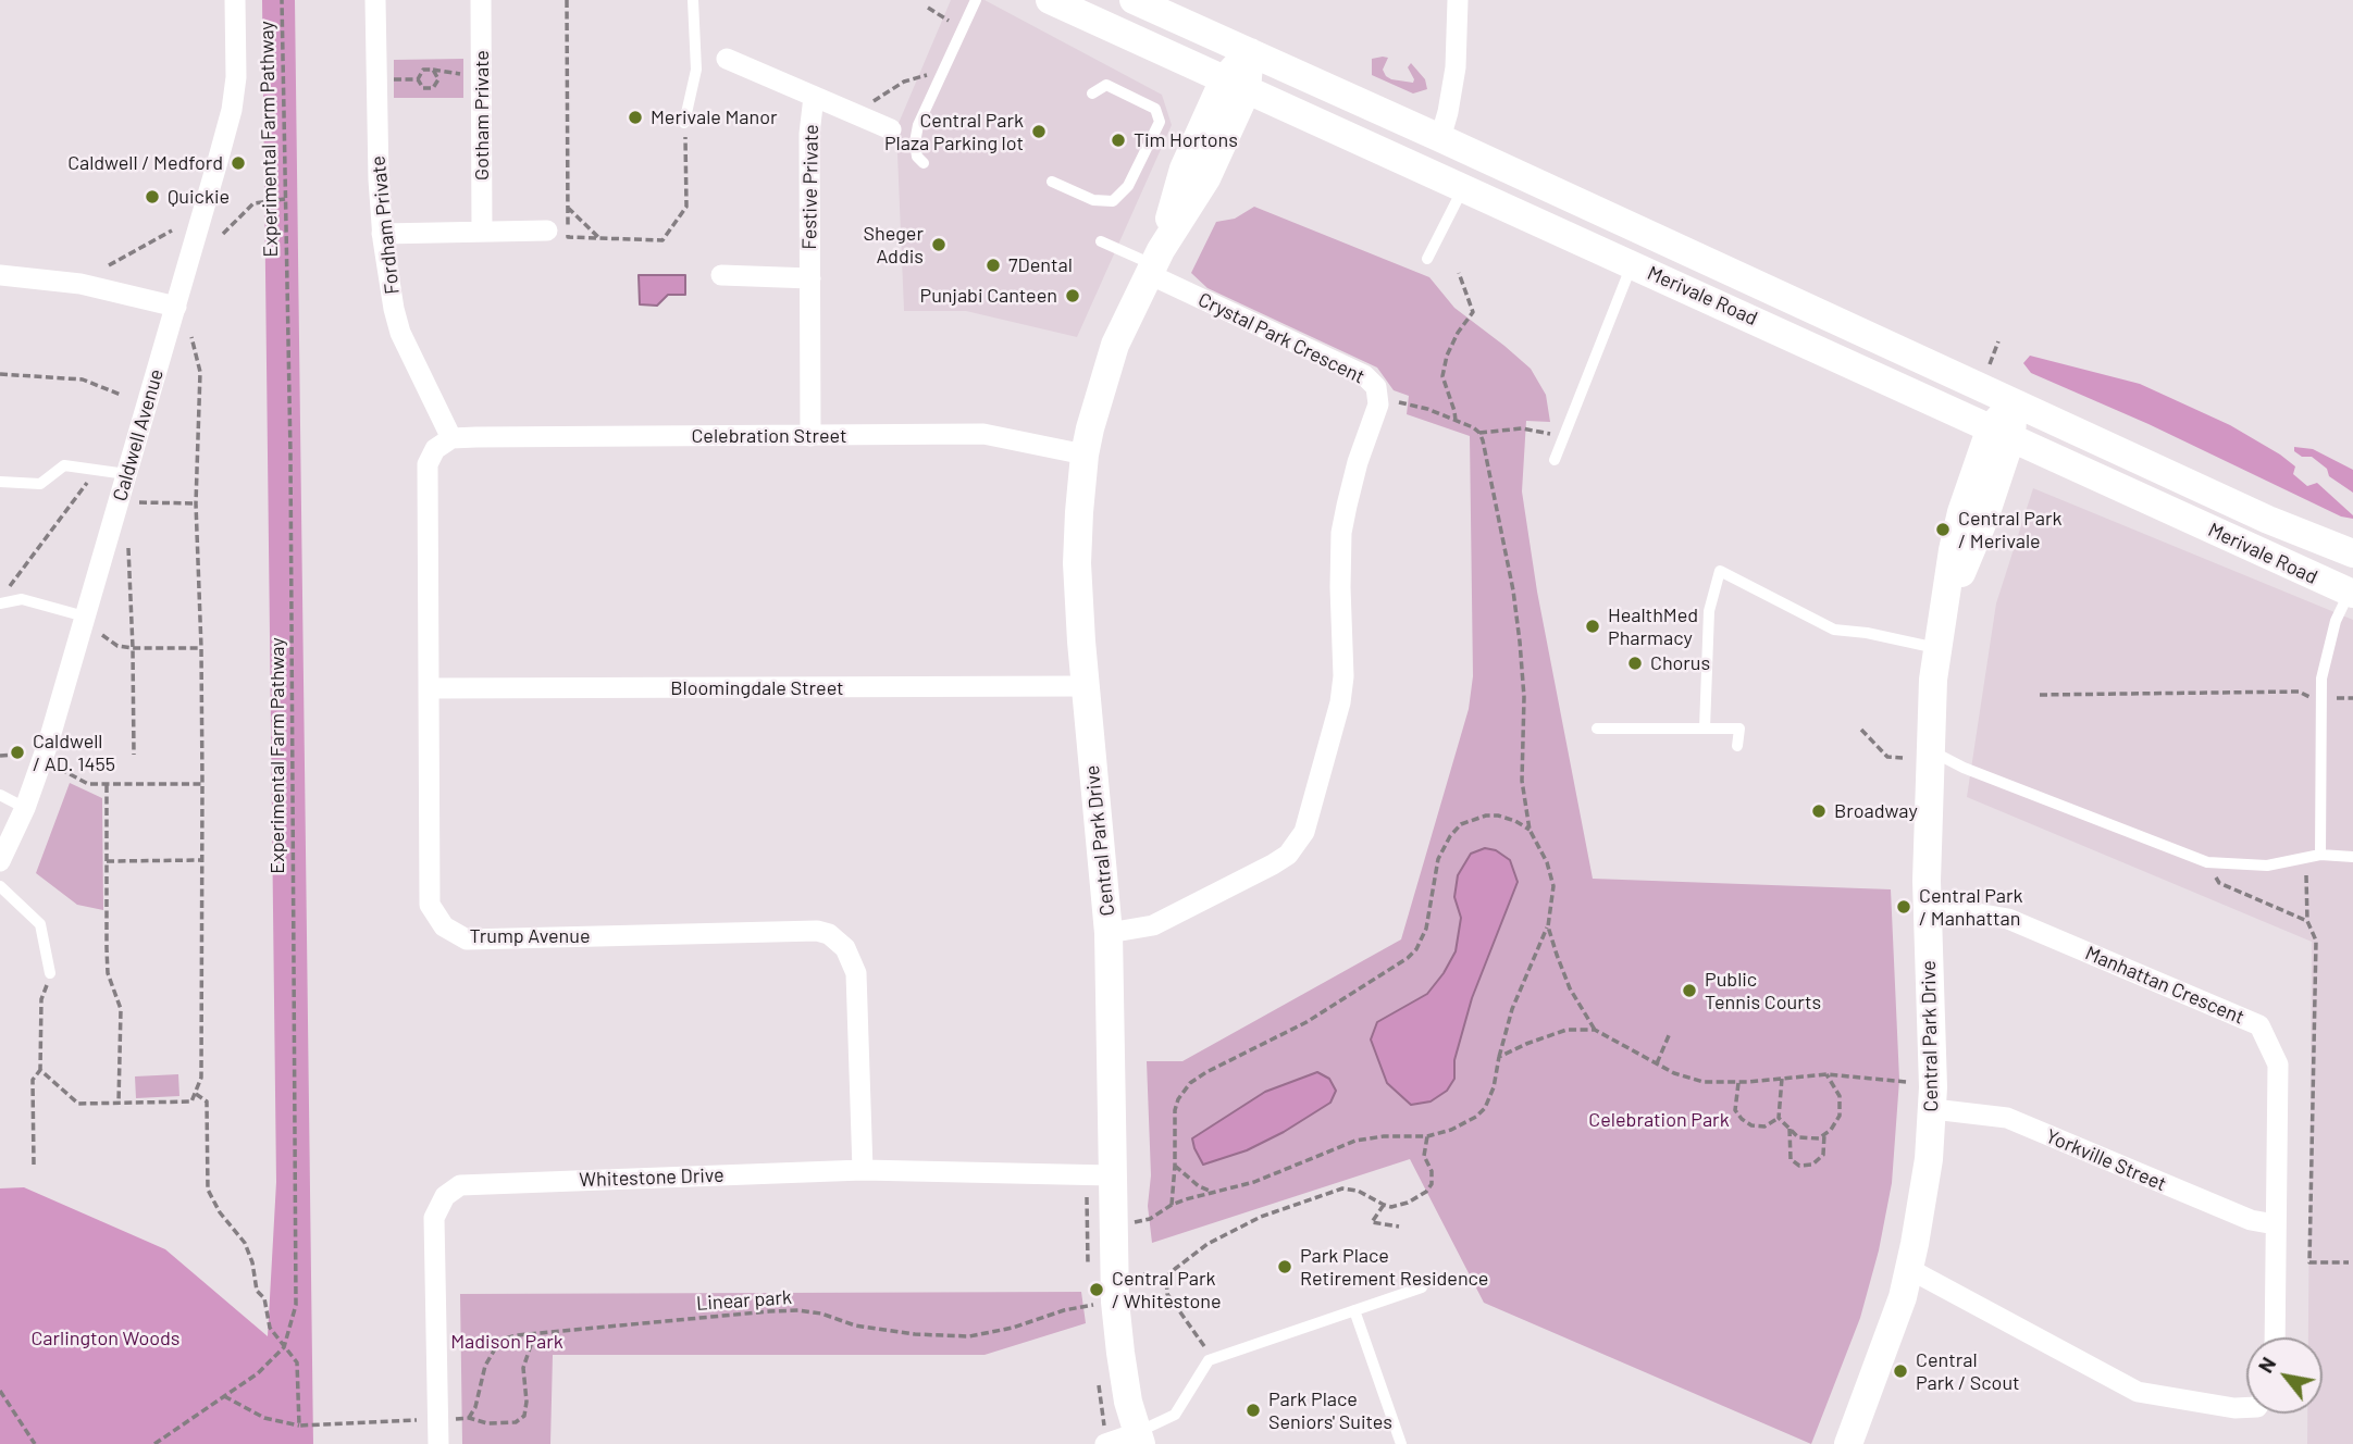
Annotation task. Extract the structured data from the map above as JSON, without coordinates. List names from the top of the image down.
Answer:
{
  "streets": {
    "main road": ["Merivale Road", "Central Park Drive"],
    "street": [
      "Gotham Private",
      "Festive Private",
      "Fordham Private",
      "Crystal Park Crescent",
      "Caldwell Avenue",
      "Celebration Street",
      "Bloomingdale Street",
      "Trump Avenue",
      "Manhattan Crescent",
      "Yorkville Street",
      "Whitestone Drive"
    ],
    "path": ["Experimental Farm Pathway", "Linear park"]
  },
  "crossings": [
    ["Festive Private", "Celebration Street"],
    ["Fordham Private", "Celebration Street"],
    ["Fordham Private", "Trump Avenue"],
    ["Merivale Road", "Central Park Drive"],
    ["Crystal Park Crescent", "Central Park Drive"],
    ["Celebration Street", "Central Park Drive"],
    ["Celebration Street", "Trump Avenue"],
    ["Bloomingdale Street", "Central Park Drive"],
    ["Bloomingdale Street", "Trump Avenue"],
    ["Central Park Drive", "Manhattan Crescent"],
    ["Central Park Drive", "Yorkville Street"],
    ["Central Park Drive", "Whitestone Drive"],
    ["Central Park Drive", "Linear park"],
    ["Trump Avenue", "Whitestone Drive"],
    ["Manhattan Crescent", "Yorkville Street"]
  ],
  "parks": ["Celebration Park", "Carlington Woods", "Madison Park"],
  "places": [
    "Merivale Manor",
    "Central Park Plaza Parking lot",
    "Tim Hortons",
    "Caldwell / Medford",
    "Quickie",
    "Sheger Addis",
    "7Dental",
    "Punjabi Canteen",
    "Central Park / Merivale",
    "HealthMed Pharmacy",
    "Chorus",
    "Caldwell / AD. 1455",
    "Broadway",
    "Central Park / Manhattan",
    "Public Tennis Courts",
    "Park Place Retirement Residence",
    "Central Park / Whitestone",
    "Central Park / Scout",
    "Park Place Seniors' Suites"
  ],
  "north": "top left"
}
